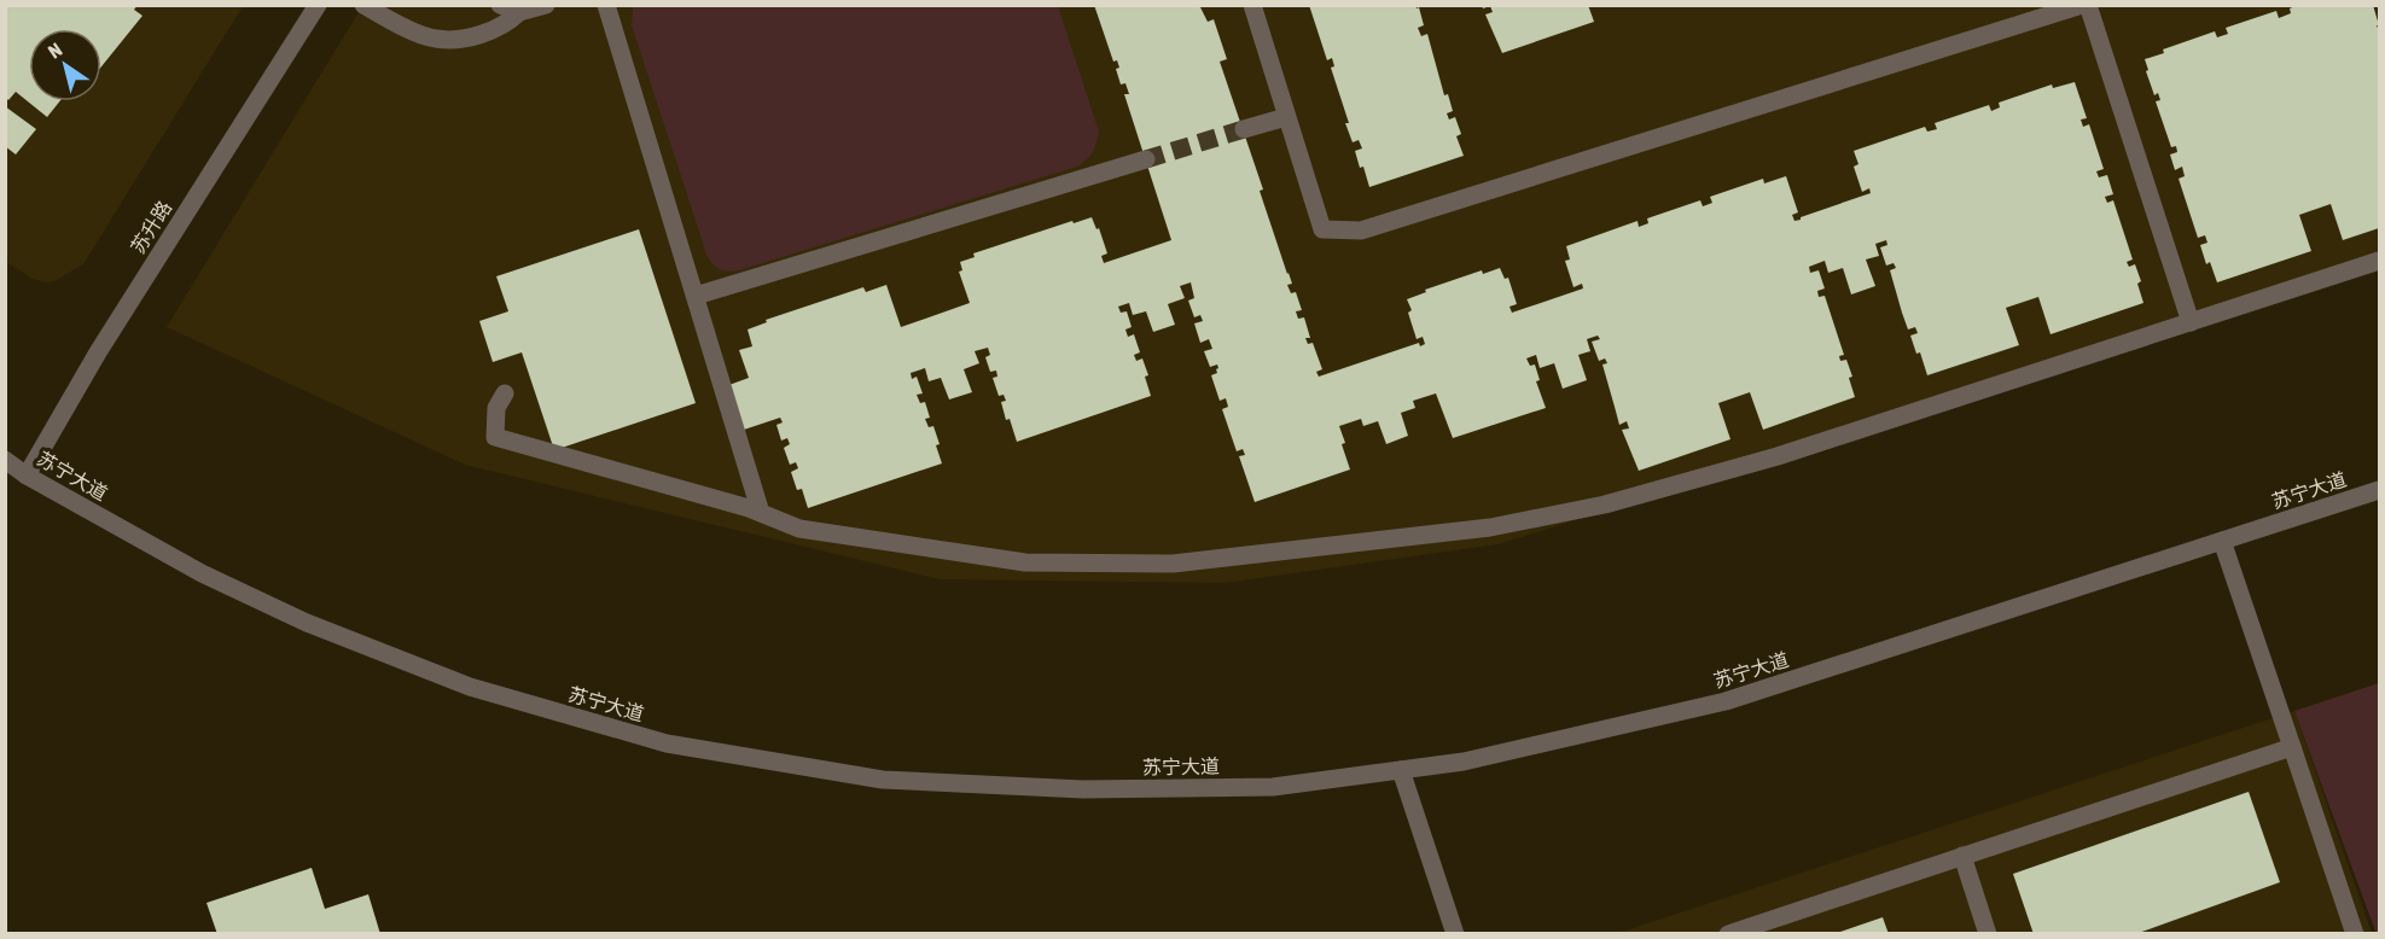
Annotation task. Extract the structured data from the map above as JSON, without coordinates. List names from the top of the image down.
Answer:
{
  "streets": {
    "street": ["苏升路", "苏宁大道"]
  },
  "crossings": [
    ["苏升路", "苏宁大道"]
  ],
  "north": "top left"
}
